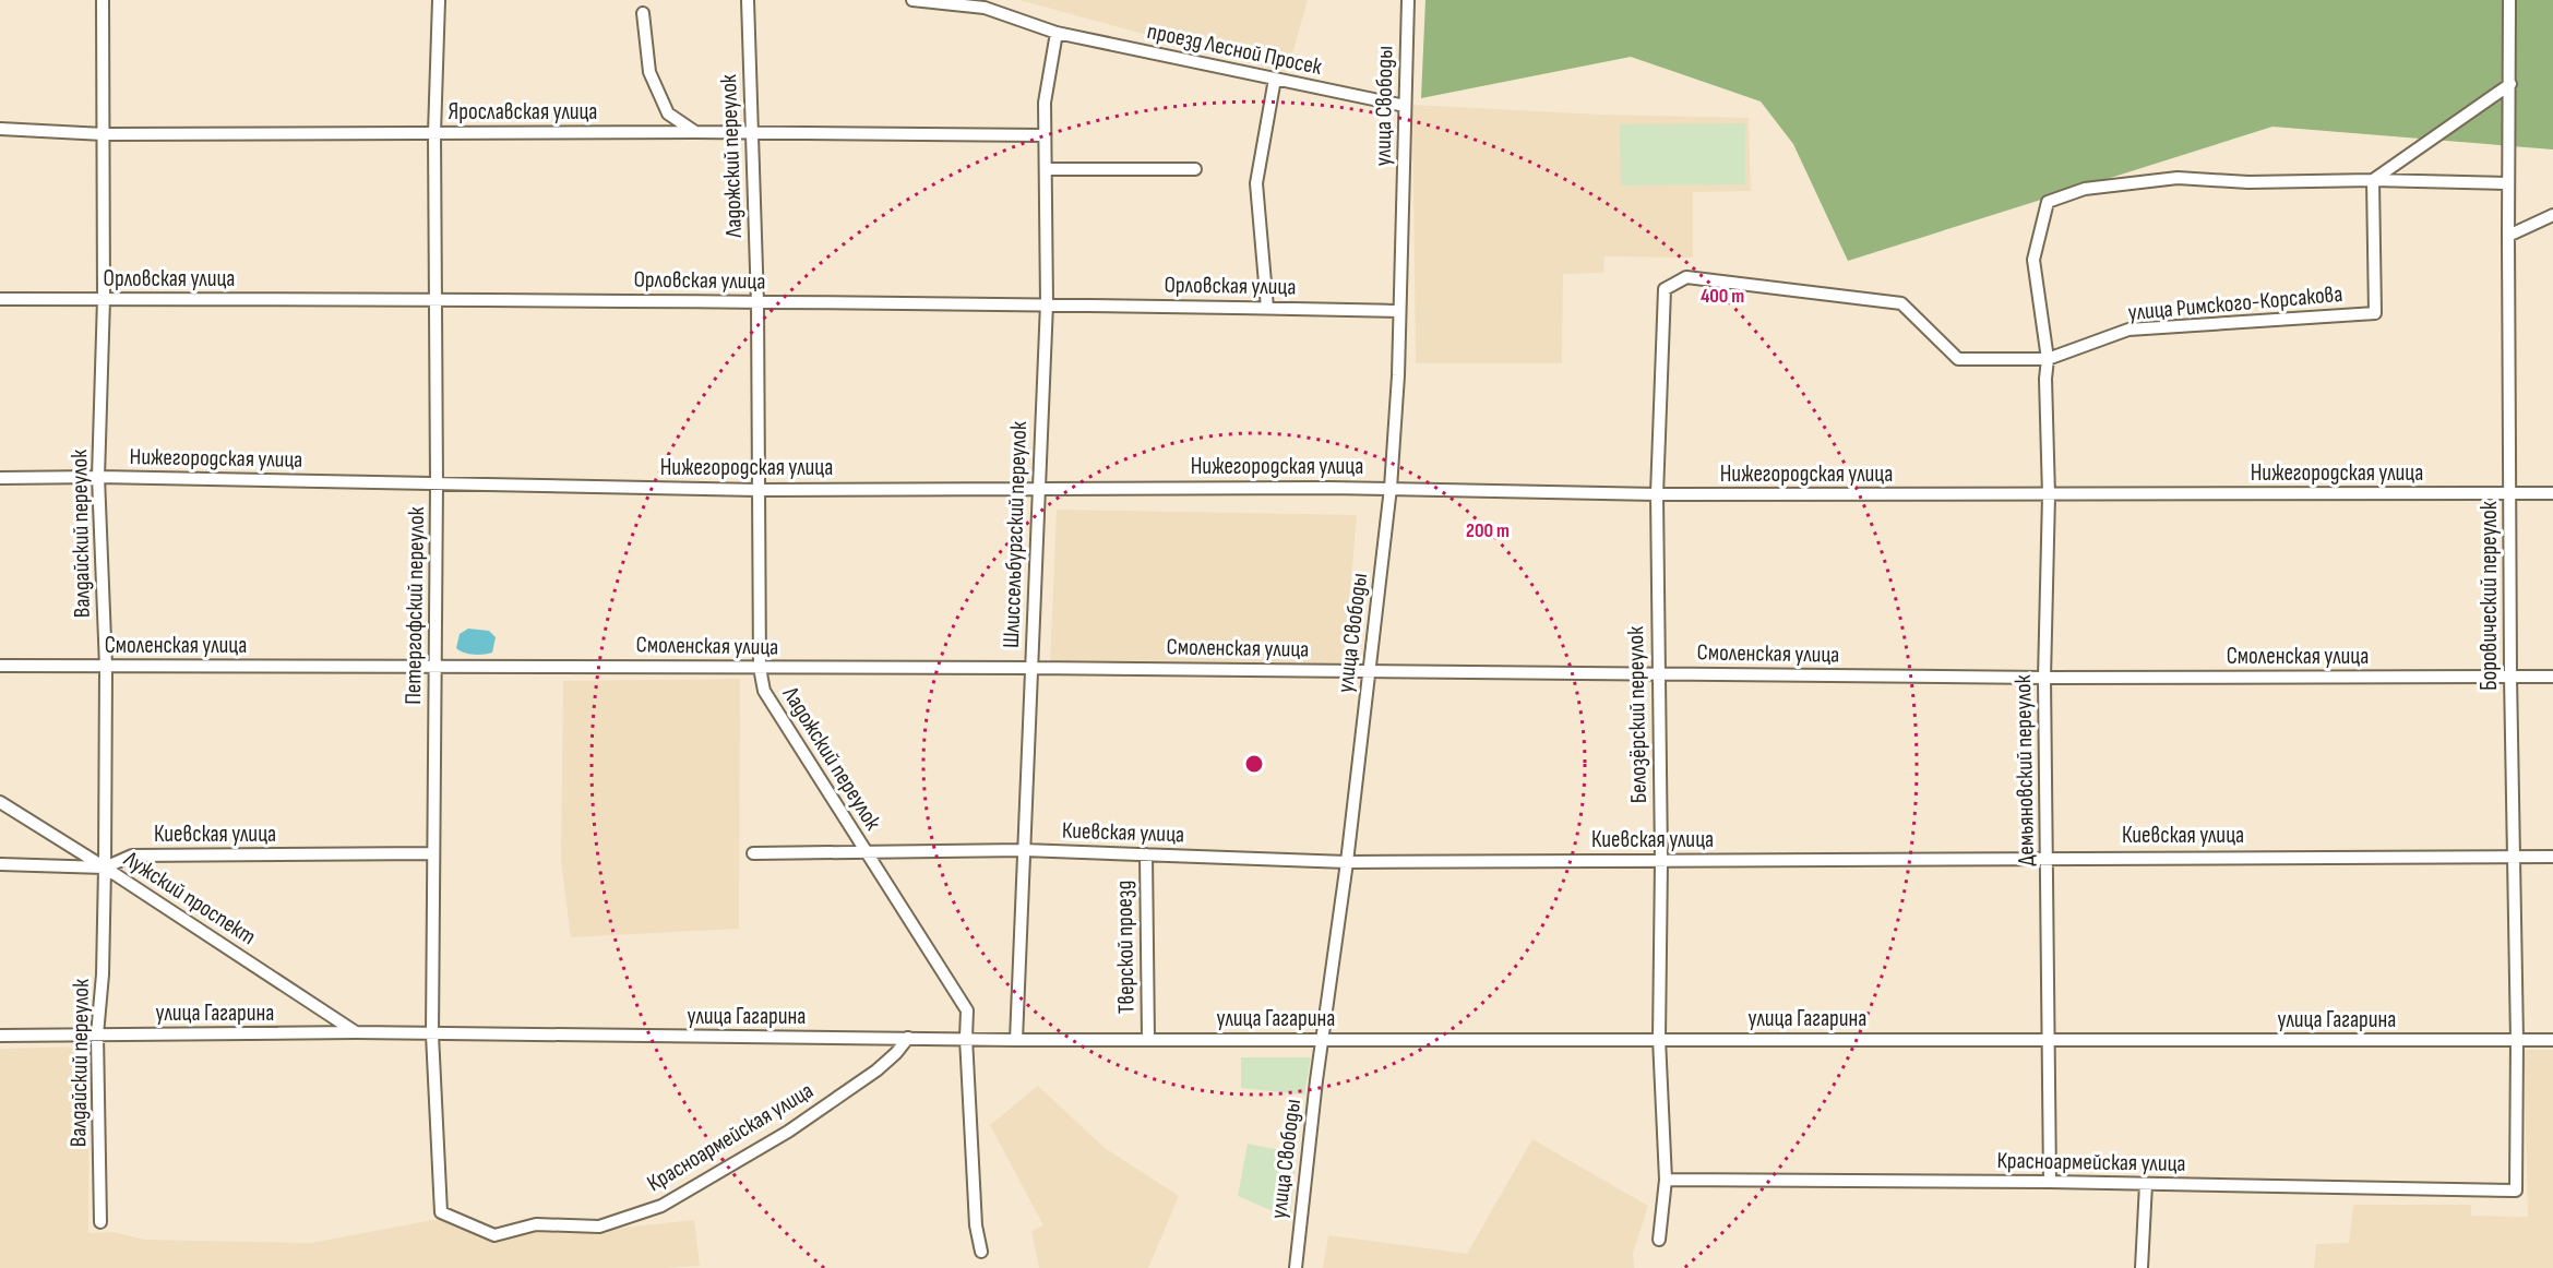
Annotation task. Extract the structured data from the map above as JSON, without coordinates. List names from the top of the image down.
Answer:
{
  "streets": {
    "street": [
      "проезд Лесной Просек",
      "улица Свободы",
      "Ярославская улица",
      "Ладожский переулок",
      "Орловская улица",
      "улица Римского-Корсакова",
      "Нижегородская улица",
      "Валдайский переулок",
      "Шлиссельбургский переулок",
      "Боровический переулок",
      "Петергофский переулок",
      "Смоленская улица",
      "Белозёрский переулок",
      "Демьяновский переулок",
      "Киевская улица",
      "Лужский проспект",
      "Тверской проезд",
      "улица Гагарина",
      "Красноармейская улица"
    ]
  },
  "crossings": [
    ["проезд Лесной Просек", "улица Свободы"],
    ["проезд Лесной Просек", "Шлиссельбургский переулок"],
    ["улица Свободы", "Орловская улица"],
    ["улица Свободы", "Нижегородская улица"],
    ["улица Свободы", "Смоленская улица"],
    ["улица Свободы", "Киевская улица"],
    ["улица Свободы", "улица Гагарина"],
    ["Ярославская улица", "Ладожский переулок"],
    ["Ярославская улица", "Валдайский переулок"],
    ["Ярославская улица", "Шлиссельбургский переулок"],
    ["Ярославская улица", "Петергофский переулок"],
    ["Ладожский переулок", "Орловская улица"],
    ["Ладожский переулок", "Нижегородская улица"],
    ["Ладожский переулок", "Смоленская улица"],
    ["Ладожский переулок", "Киевская улица"],
    ["Ладожский переулок", "улица Гагарина"],
    ["Орловская улица", "Валдайский переулок"],
    ["Орловская улица", "Шлиссельбургский переулок"],
    ["Орловская улица", "Петергофский переулок"],
    ["улица Римского-Корсакова", "Белозёрский переулок"],
    ["улица Римского-Корсакова", "Демьяновский переулок"],
    ["Нижегородская улица", "Валдайский переулок"],
    ["Нижегородская улица", "Шлиссельбургский переулок"],
    ["Нижегородская улица", "Боровический переулок"],
    ["Нижегородская улица", "Петергофский переулок"],
    ["Нижегородская улица", "Белозёрский переулок"],
    ["Нижегородская улица", "Демьяновский переулок"],
    ["Валдайский переулок", "Смоленская улица"],
    ["Валдайский переулок", "Киевская улица"],
    ["Валдайский переулок", "Лужский проспект"],
    ["Валдайский переулок", "улица Гагарина"],
    ["Шлиссельбургский переулок", "Смоленская улица"],
    ["Шлиссельбургский переулок", "Киевская улица"],
    ["Шлиссельбургский переулок", "улица Гагарина"],
    ["Боровический переулок", "Смоленская улица"],
    ["Боровический переулок", "Киевская улица"],
    ["Боровический переулок", "улица Гагарина"],
    ["Боровический переулок", "Красноармейская улица"],
    ["Петергофский переулок", "Смоленская улица"],
    ["Петергофский переулок", "Киевская улица"],
    ["Петергофский переулок", "улица Гагарина"],
    ["Петергофский переулок", "Красноармейская улица"],
    ["Смоленская улица", "Белозёрский переулок"],
    ["Смоленская улица", "Демьяновский переулок"],
    ["Белозёрский переулок", "Киевская улица"],
    ["Белозёрский переулок", "улица Гагарина"],
    ["Белозёрский переулок", "Красноармейская улица"],
    ["Демьяновский переулок", "Киевская улица"],
    ["Демьяновский переулок", "улица Гагарина"],
    ["Демьяновский переулок", "Красноармейская улица"],
    ["Киевская улица", "Лужский проспект"],
    ["Киевская улица", "Тверской проезд"],
    ["Лужский проспект", "улица Гагарина"],
    ["Тверской проезд", "улица Гагарина"],
    ["улица Гагарина", "Красноармейская улица"]
  ],
  "rings": ["400 m", "200 m"]
}
